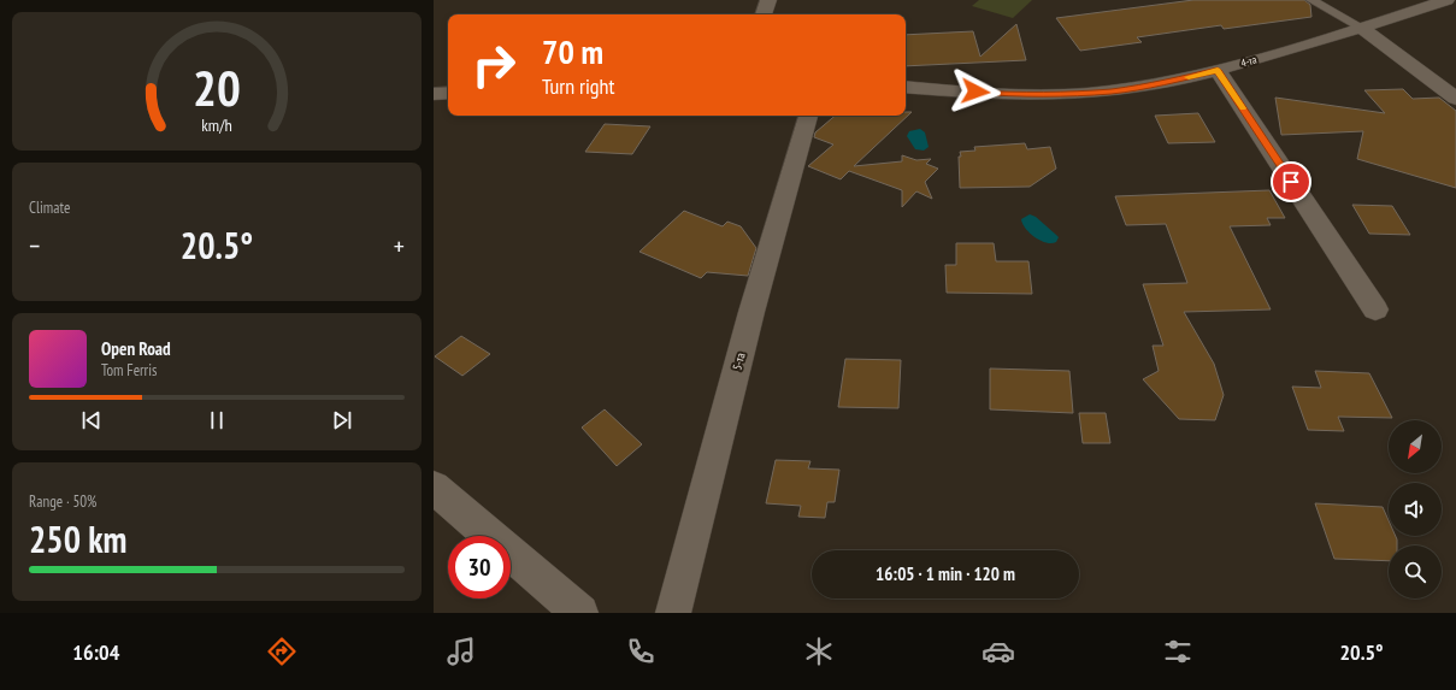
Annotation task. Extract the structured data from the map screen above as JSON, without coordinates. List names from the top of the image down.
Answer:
{
  "streets": {
    "street": ["4-та", "5-та"]
  },
  "north": "bottom left",
  "page": {
    "turn": ["70 m", "Turn right"],
    "tile": [
      "Climate",
      ["Range · 50%", "250 km"]
    ],
    "heat": ["−", "20.5°", "+"],
    "song": ["Open Road", "Tom Ferris"],
    "limit": "30",
    "trip": "16:05 · 1 min · 120 m",
    "tabs": ["16:04", "20.5°"],
    "gauge": ["20", "km/h"]
  }
}
